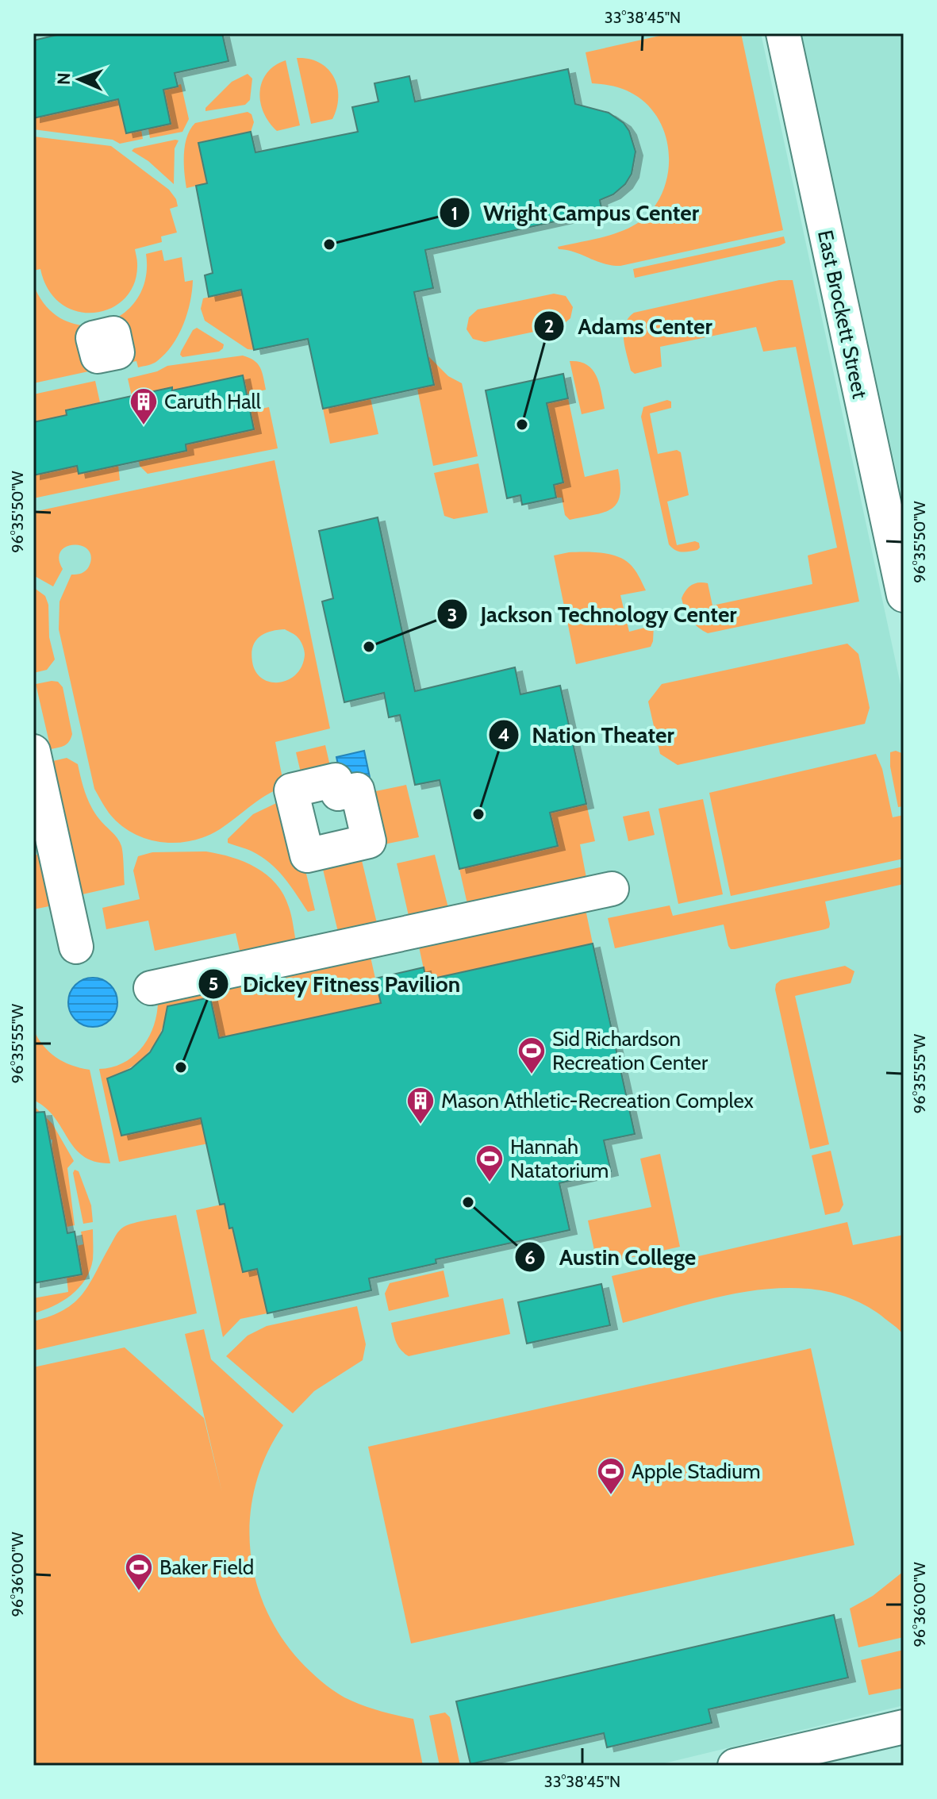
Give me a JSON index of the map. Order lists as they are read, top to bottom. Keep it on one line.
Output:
{"streets":{"street":["East Brockett Street"]},"places":{"other":["Wright Campus Center","Adams Center","Jackson Technology Center","Nation Theater","Dickey Fitness Pavilion","Austin College"],"building":["Caruth Hall","Mason Athletic-Recreation Complex"],"sports":["Sid Richardson Recreation Center","Hannah Natatorium","Apple Stadium","Baker Field"]},"north":"left","coordinates":["33°38'45\"N","96°35'50\"W","96°35'55\"W","96°36'00\"W"]}
